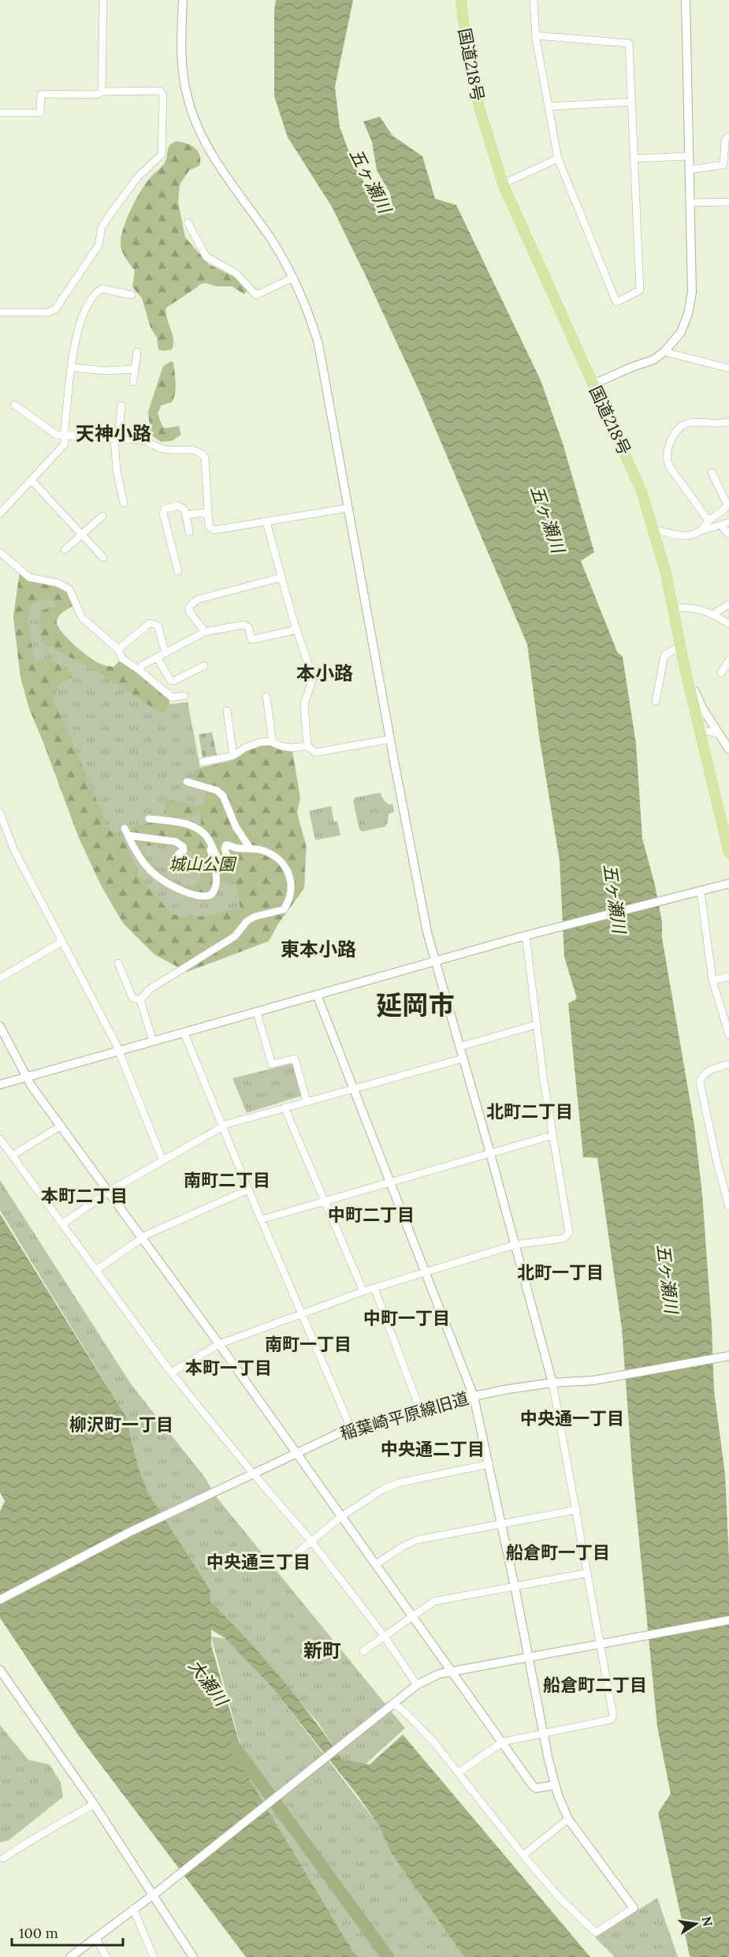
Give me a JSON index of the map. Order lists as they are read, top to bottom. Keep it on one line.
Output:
{"streets":{"highway":["国道218号"],"street":["稲葉崎平原線旧道"]},"districts":["天神小路","本小路","東本小路","延岡市","北町二丁目","南町二丁目","本町二丁目","中町二丁目","北町一丁目","中町一丁目","南町一丁目","本町一丁目","中央通一丁目","柳沢町一丁目","中央通二丁目","船倉町一丁目","中央通三丁目","新町","船倉町二丁目"],"water":["五ヶ瀬川","大瀬川"],"parks":["城山公園"],"scale_bar":"100 m","north":"right"}
